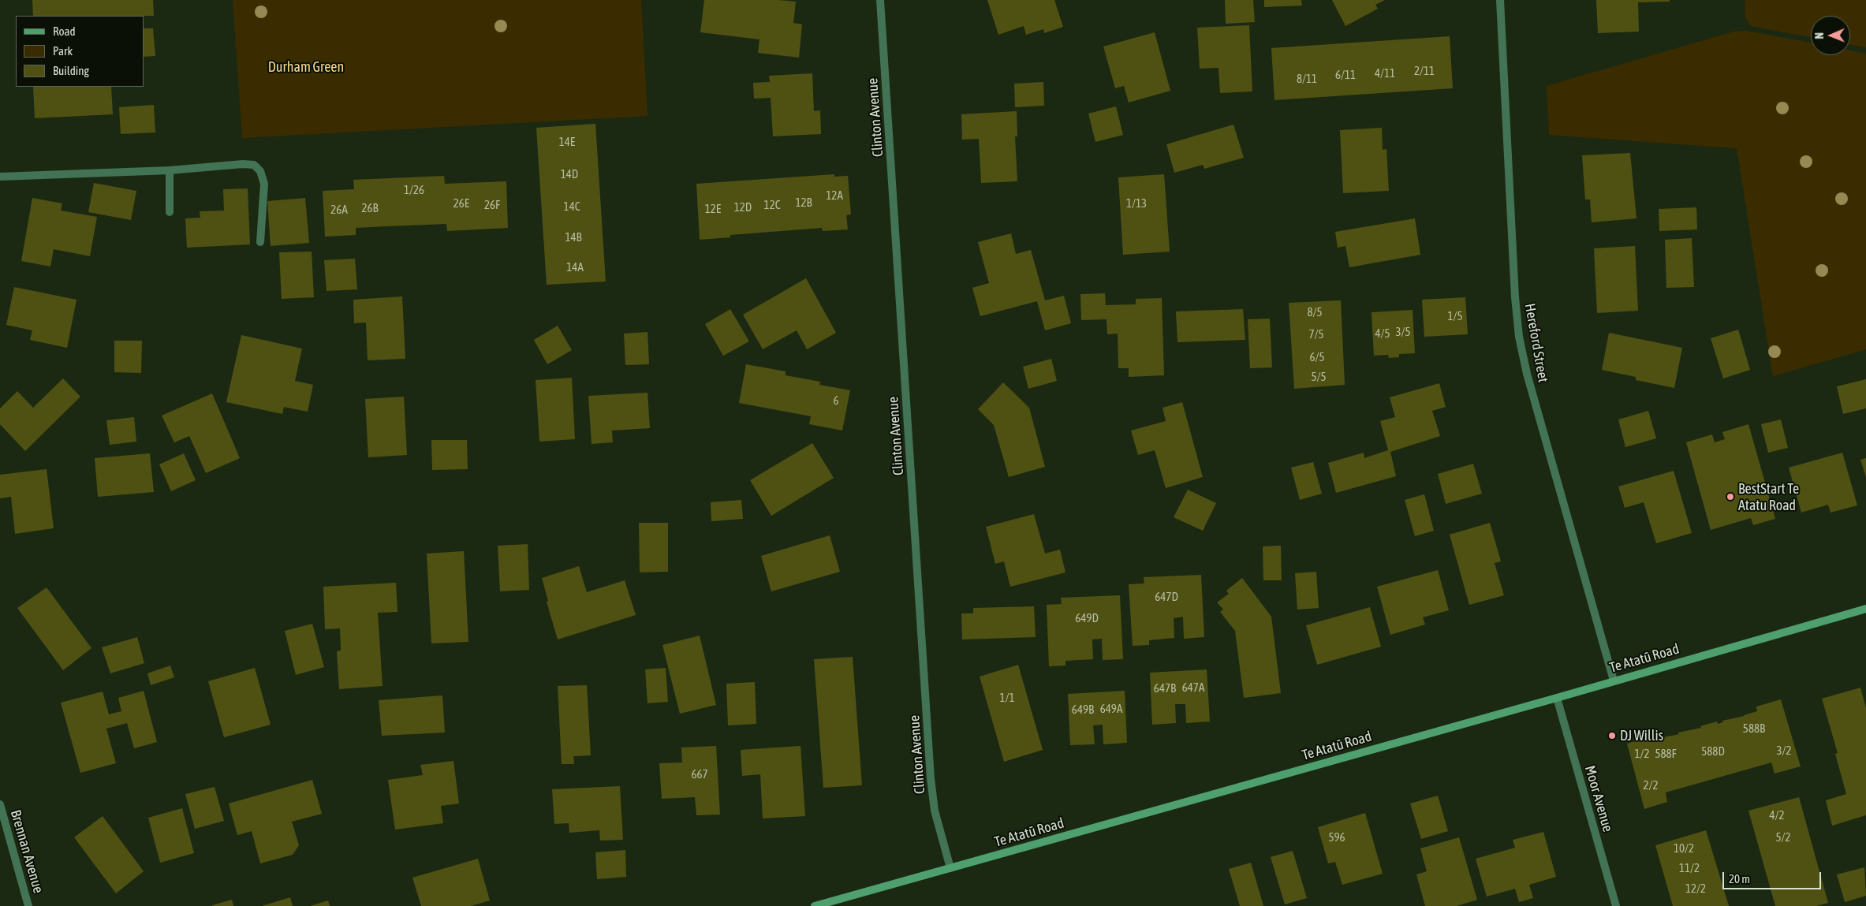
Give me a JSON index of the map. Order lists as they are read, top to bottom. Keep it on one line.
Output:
{"streets":{"main road":["Te Atatū Road"],"street":["Clinton Avenue","Hereford Street","Moor Avenue","Brennan Avenue"]},"crossings":[["Clinton Avenue","Te Atatū Road"],["Hereford Street","Te Atatū Road"],["Te Atatū Road","Moor Avenue"]],"parks":["Durham Green"],"places":["BestStart Te Atatu Road","DJ Willis"],"house_numbers":["2/11","4/11","6/11","8/11","14E","14D","1/26","12A","12B","26E","1/13","26F","12C","14C","12D","26B","12E","26A","14B","14A","8/5","1/5","3/5","4/5","7/5","6/5","5/5","6","647D","649D","647A","647B","1/1","649A","649B","588B","3/2","588D","1/2","588F","667","2/2","4/2","596","5/2","10/2","11/2","12/2"],"legend":["Road","Park","Building"],"scale_bar":"20 m","north":"left"}
